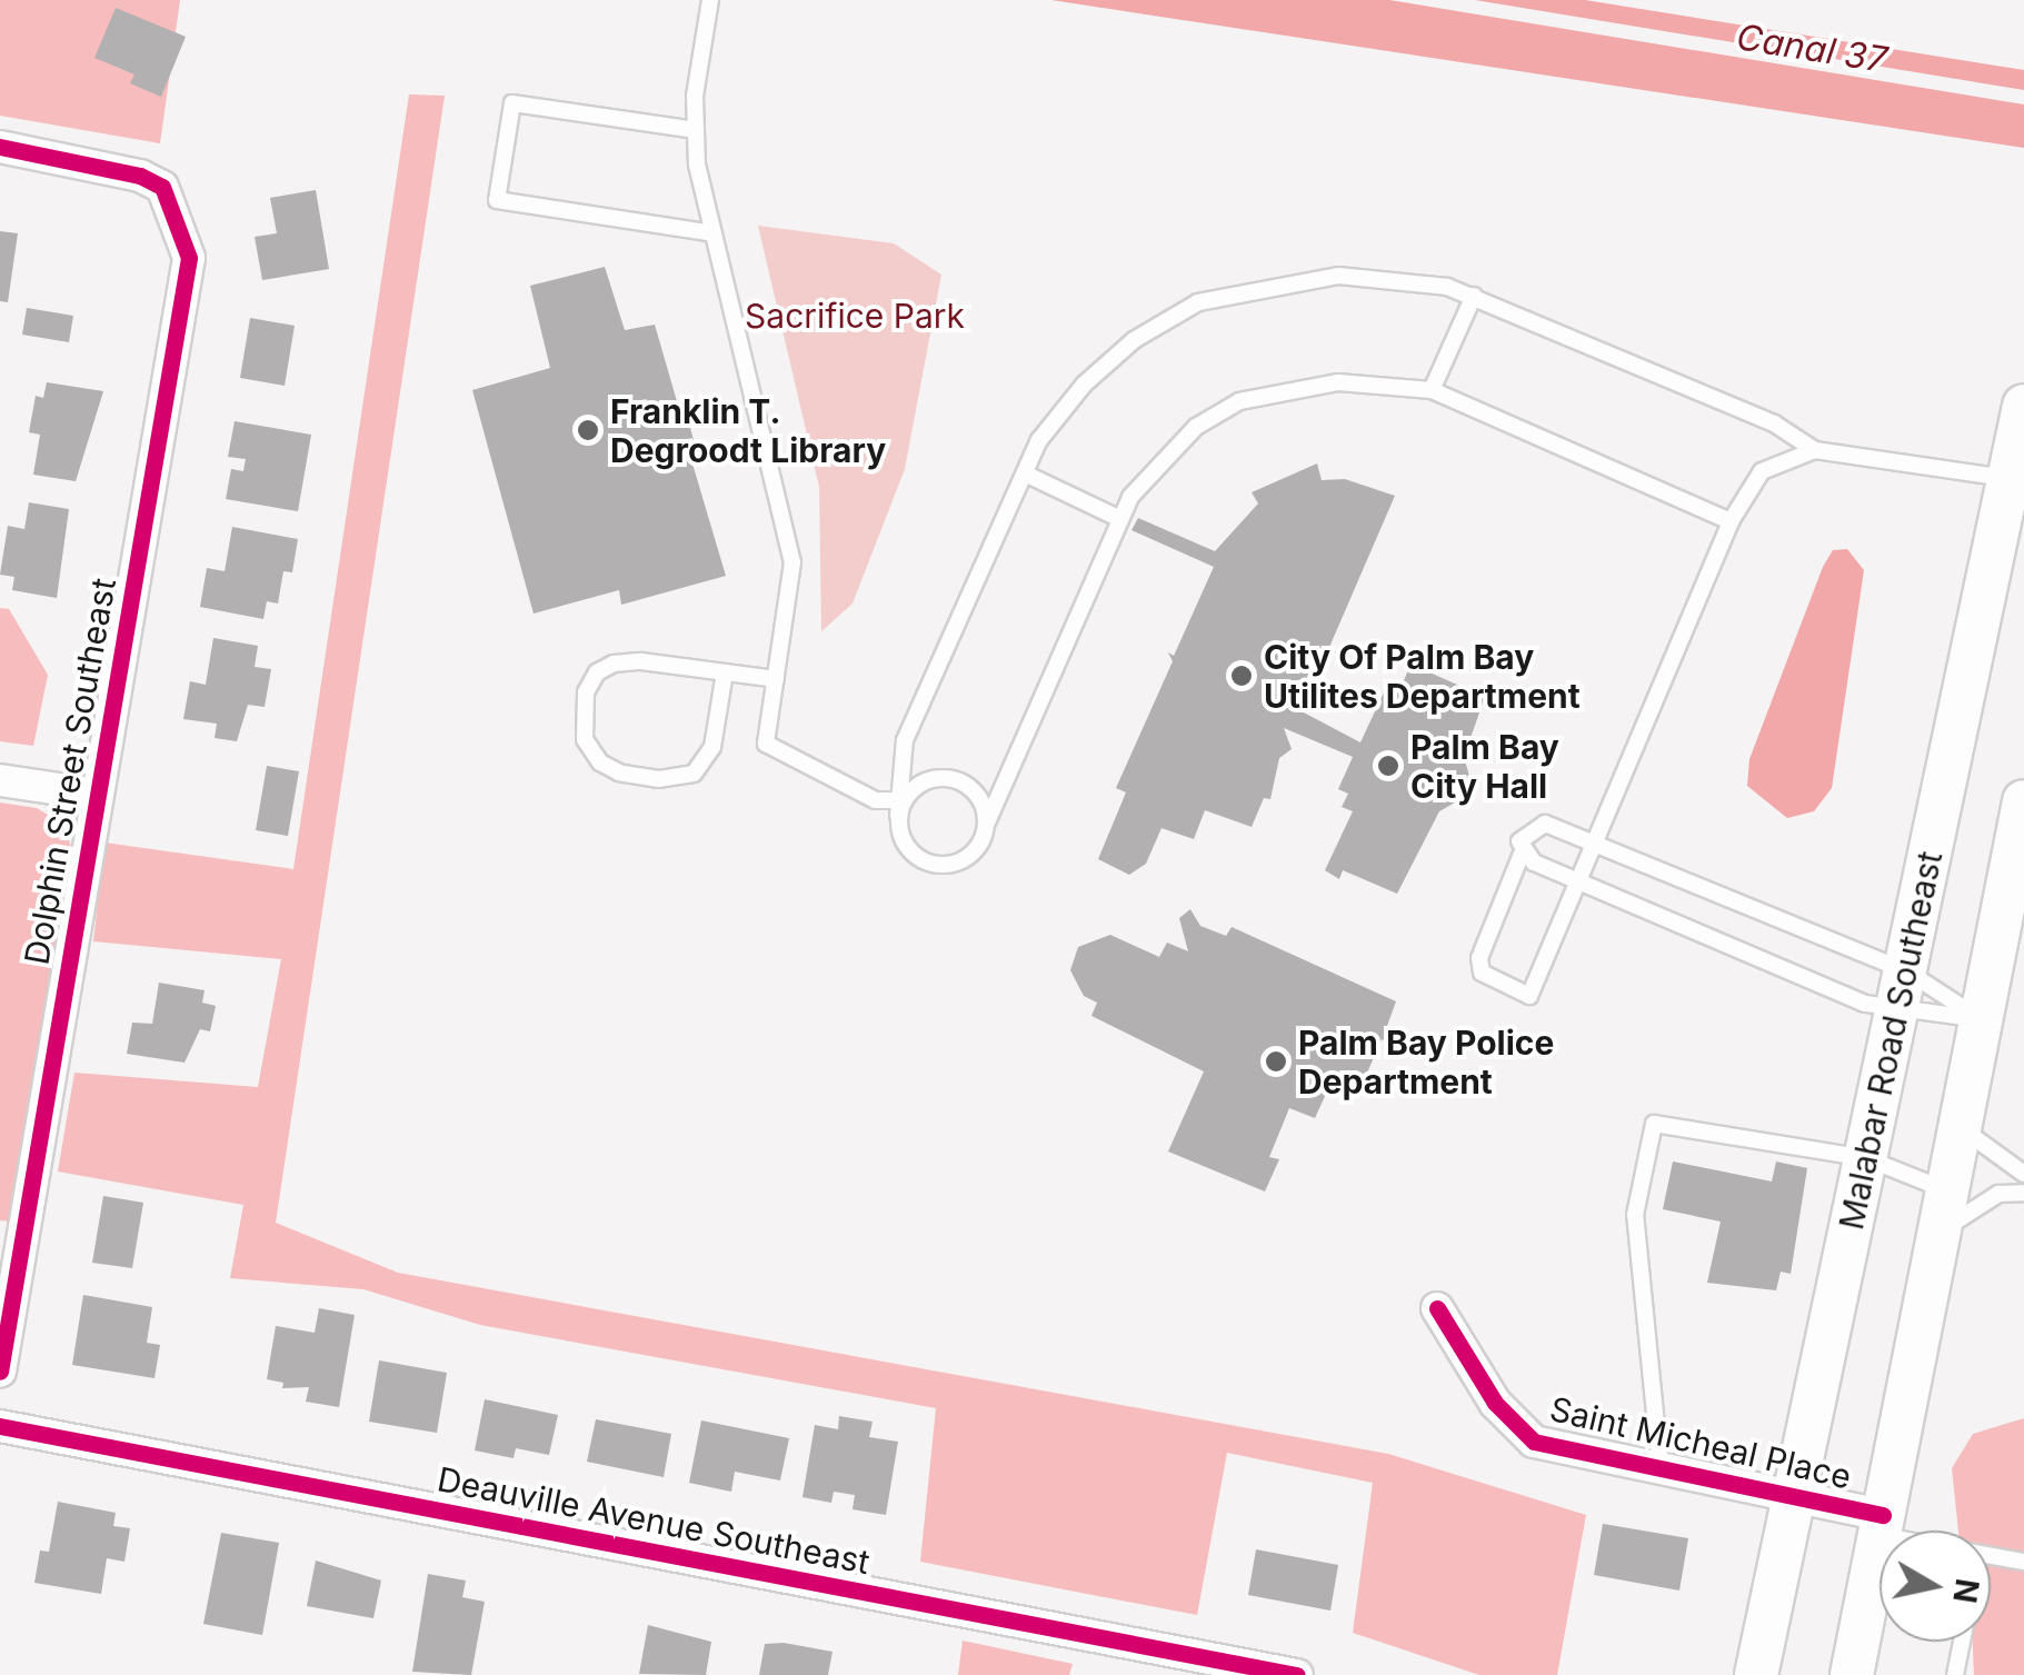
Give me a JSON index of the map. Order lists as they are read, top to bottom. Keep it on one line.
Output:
{"streets":{"main road":["Malabar Road Southeast"],"street":["Dolphin Street Southeast","Saint Micheal Place","Deauville Avenue Southeast"]},"crossings":[["Malabar Road Southeast","Saint Micheal Place"]],"water":["Canal 37"],"parks":["Sacrifice Park"],"places":["Franklin T. Degroodt Library","City Of Palm Bay Utilites Department","Palm Bay City Hall","Palm Bay Police Department"],"north":"right"}
